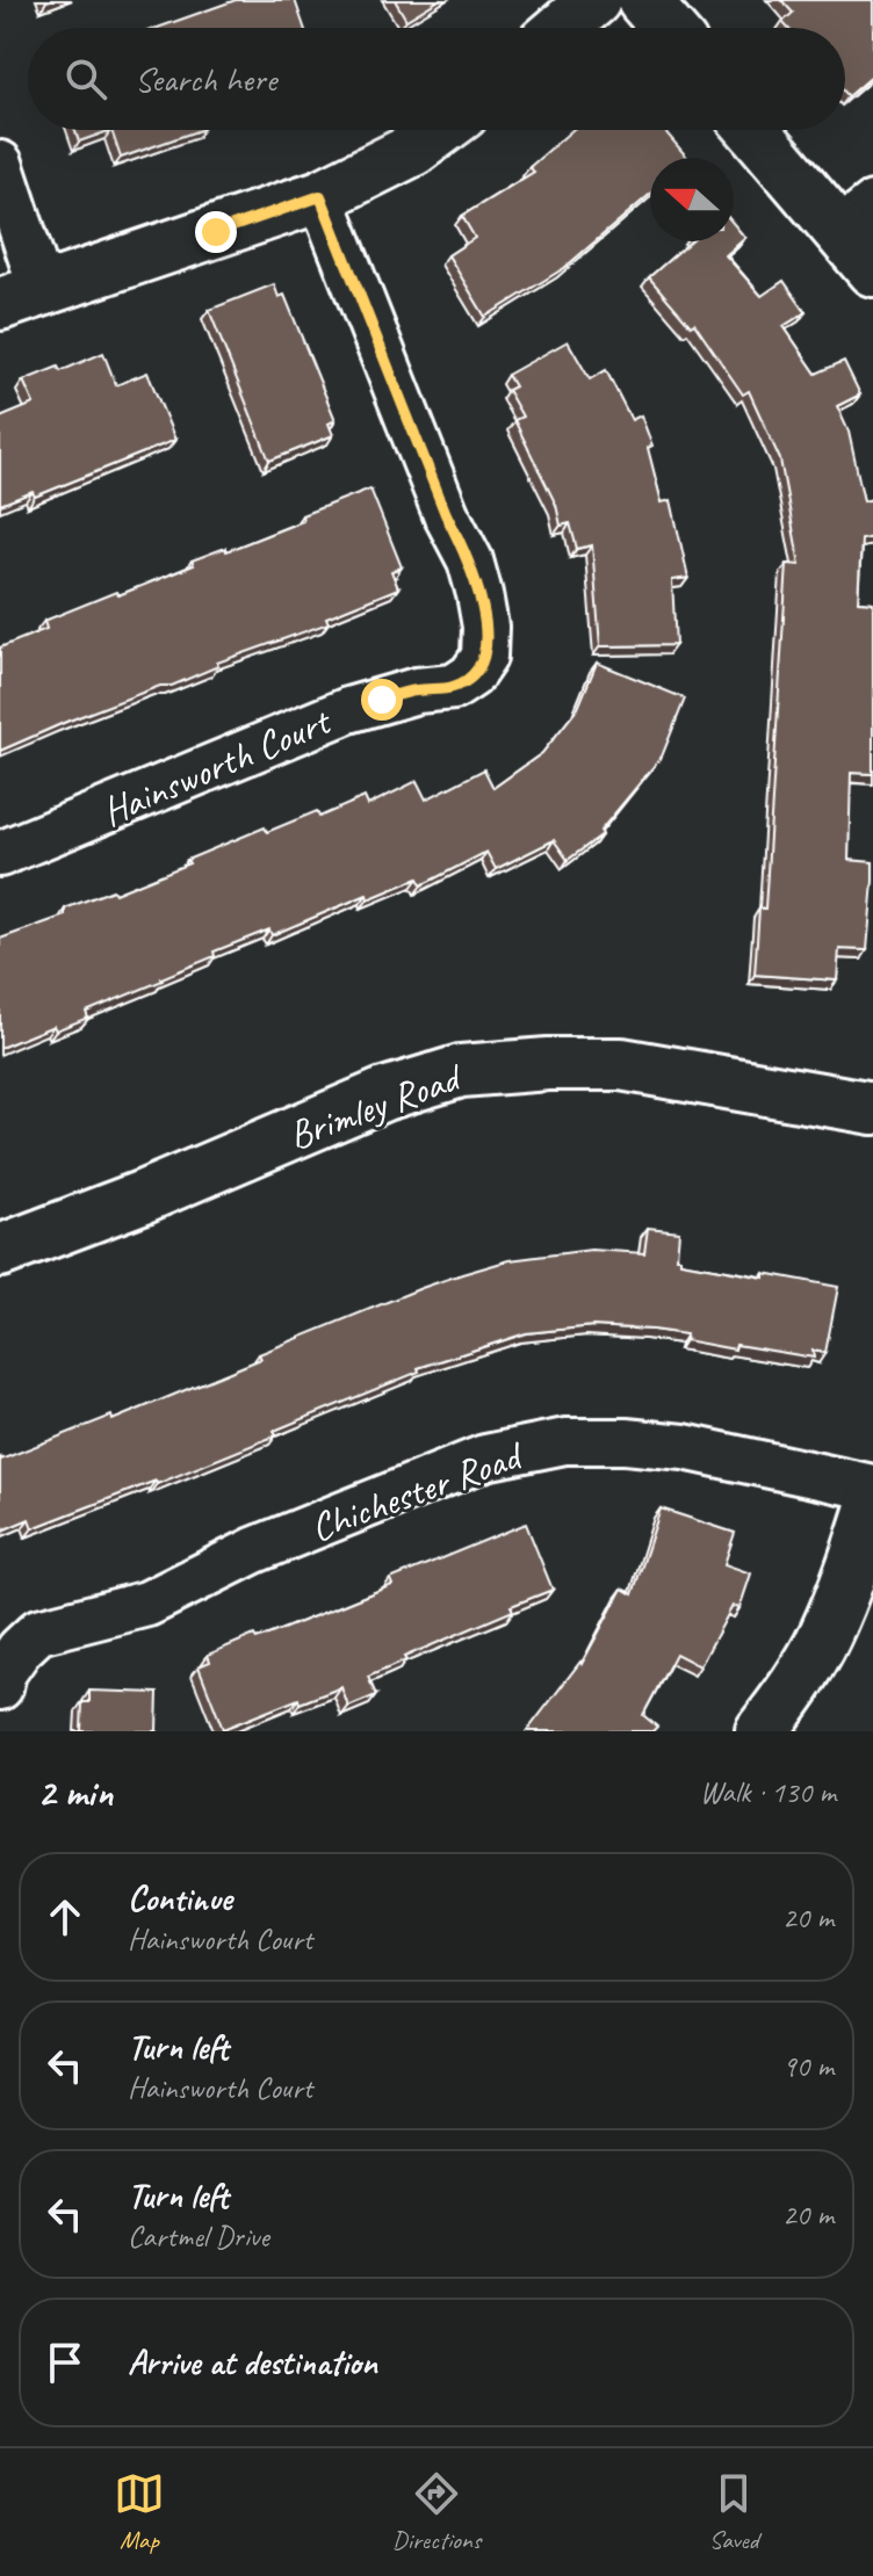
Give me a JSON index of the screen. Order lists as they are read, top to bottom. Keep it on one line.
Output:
{"streets":{"street":["Hainsworth Court","Brimley Road","Chichester Road"]},"north":"left","page":{"search":"Search here","heading":["2 min","Walk · 130 m"],"list":[["Continue","Hainsworth Court","20 m"],["Turn left","Hainsworth Court","90 m"],["Turn left","Cartmel Drive","20 m"],"Arrive at destination"],"nav":["Map","Directions","Saved"]}}
